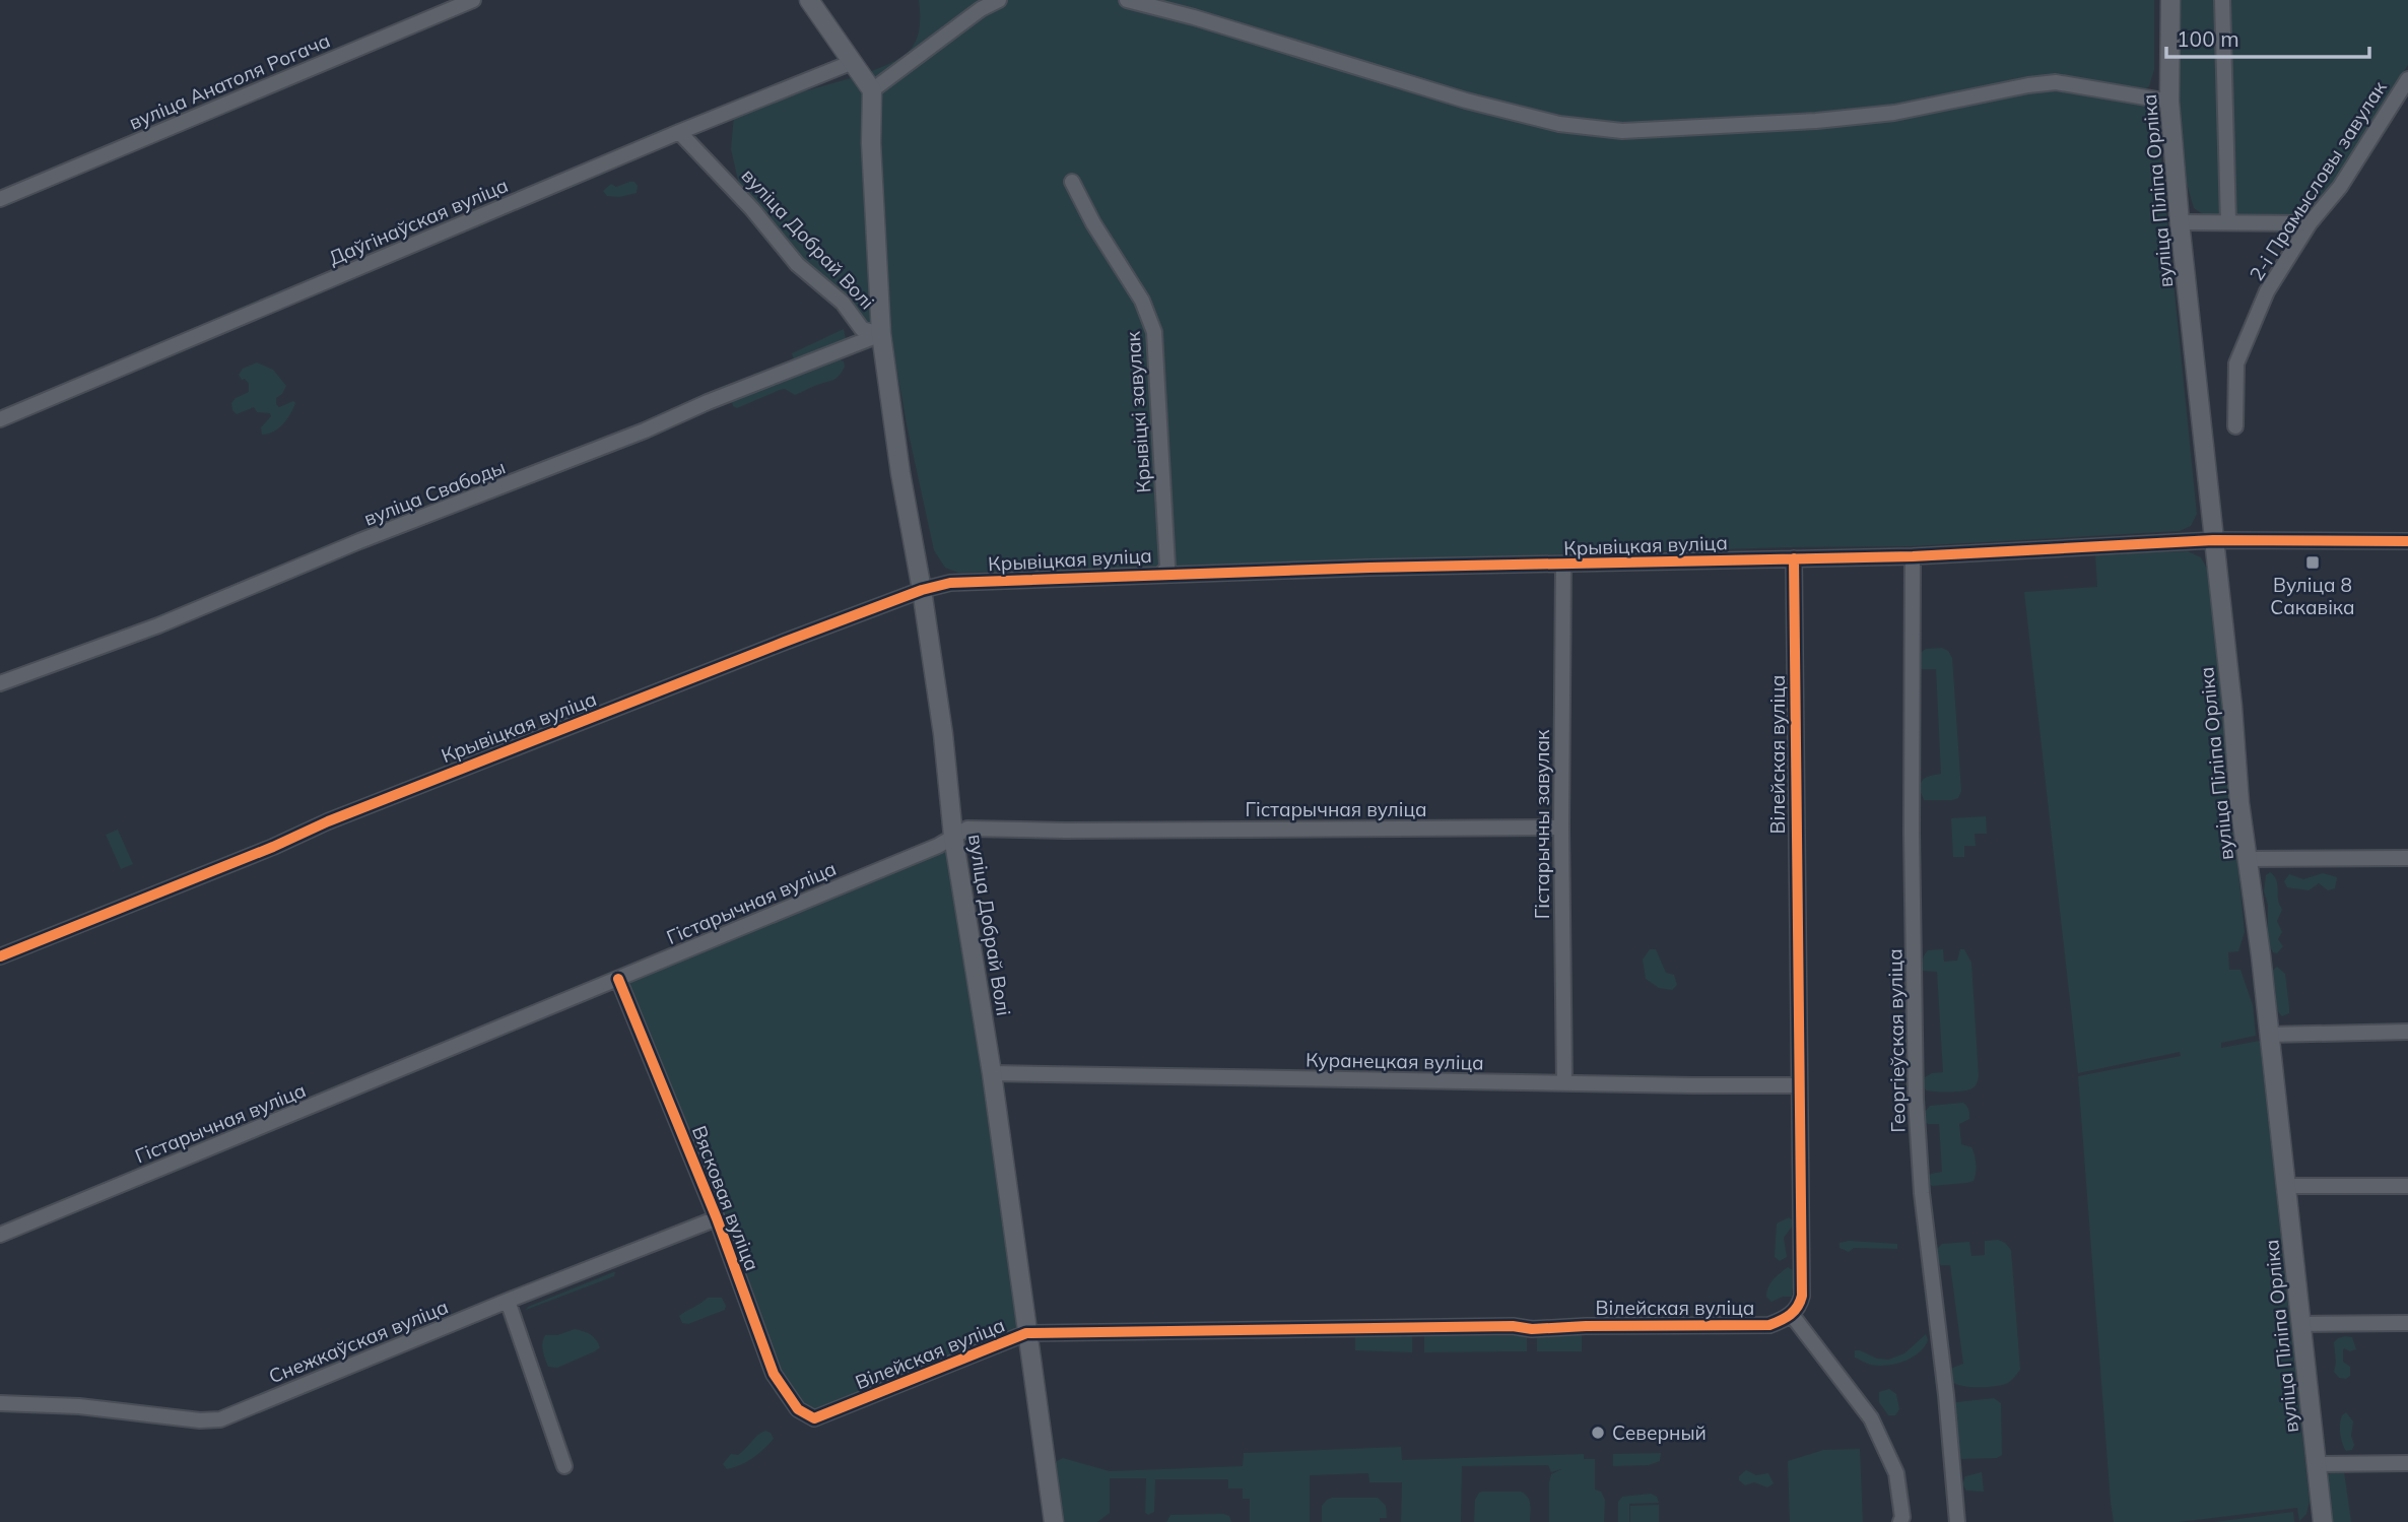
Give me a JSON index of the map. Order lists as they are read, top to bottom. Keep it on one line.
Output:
{"streets":{"street":["вуліца Анатоля Рогача","2-і Прамысловы завулак","вуліца Піліпа Орліка","Даўгінаўская вуліца","вуліца Добрай Волі","Крывіцкі завулак","вуліца Свабоды","Крывіцкая вуліца","Вілейская вуліца","Гістарычная вуліца","Гістарычны завулак","Георгіеўская вуліца","Куранецкая вуліца","Вясковая вуліца","Снежкаўская вуліца"]},"crossings":[["вуліца Піліпа Орліка","Крывіцкая вуліца"],["Даўгінаўская вуліца","вуліца Добрай Волі"],["вуліца Добрай Волі","вуліца Свабоды"],["вуліца Добрай Волі","Крывіцкая вуліца"],["вуліца Добрай Волі","Вілейская вуліца"],["вуліца Добрай Волі","Гістарычная вуліца"],["вуліца Добрай Волі","Куранецкая вуліца"],["Крывіцкі завулак","Крывіцкая вуліца"],["Крывіцкая вуліца","Вілейская вуліца"],["Крывіцкая вуліца","Гістарычны завулак"],["Крывіцкая вуліца","Георгіеўская вуліца"],["Вілейская вуліца","Куранецкая вуліца"],["Вілейская вуліца","Вясковая вуліца"],["Гістарычная вуліца","Гістарычны завулак"],["Гістарычная вуліца","Вясковая вуліца"],["Гістарычны завулак","Куранецкая вуліца"],["Вясковая вуліца","Снежкаўская вуліца"]],"places":{"transit":["Вуліца 8 Сакавіка"],"other":["Северный"]},"scale_bar":"100 m"}
